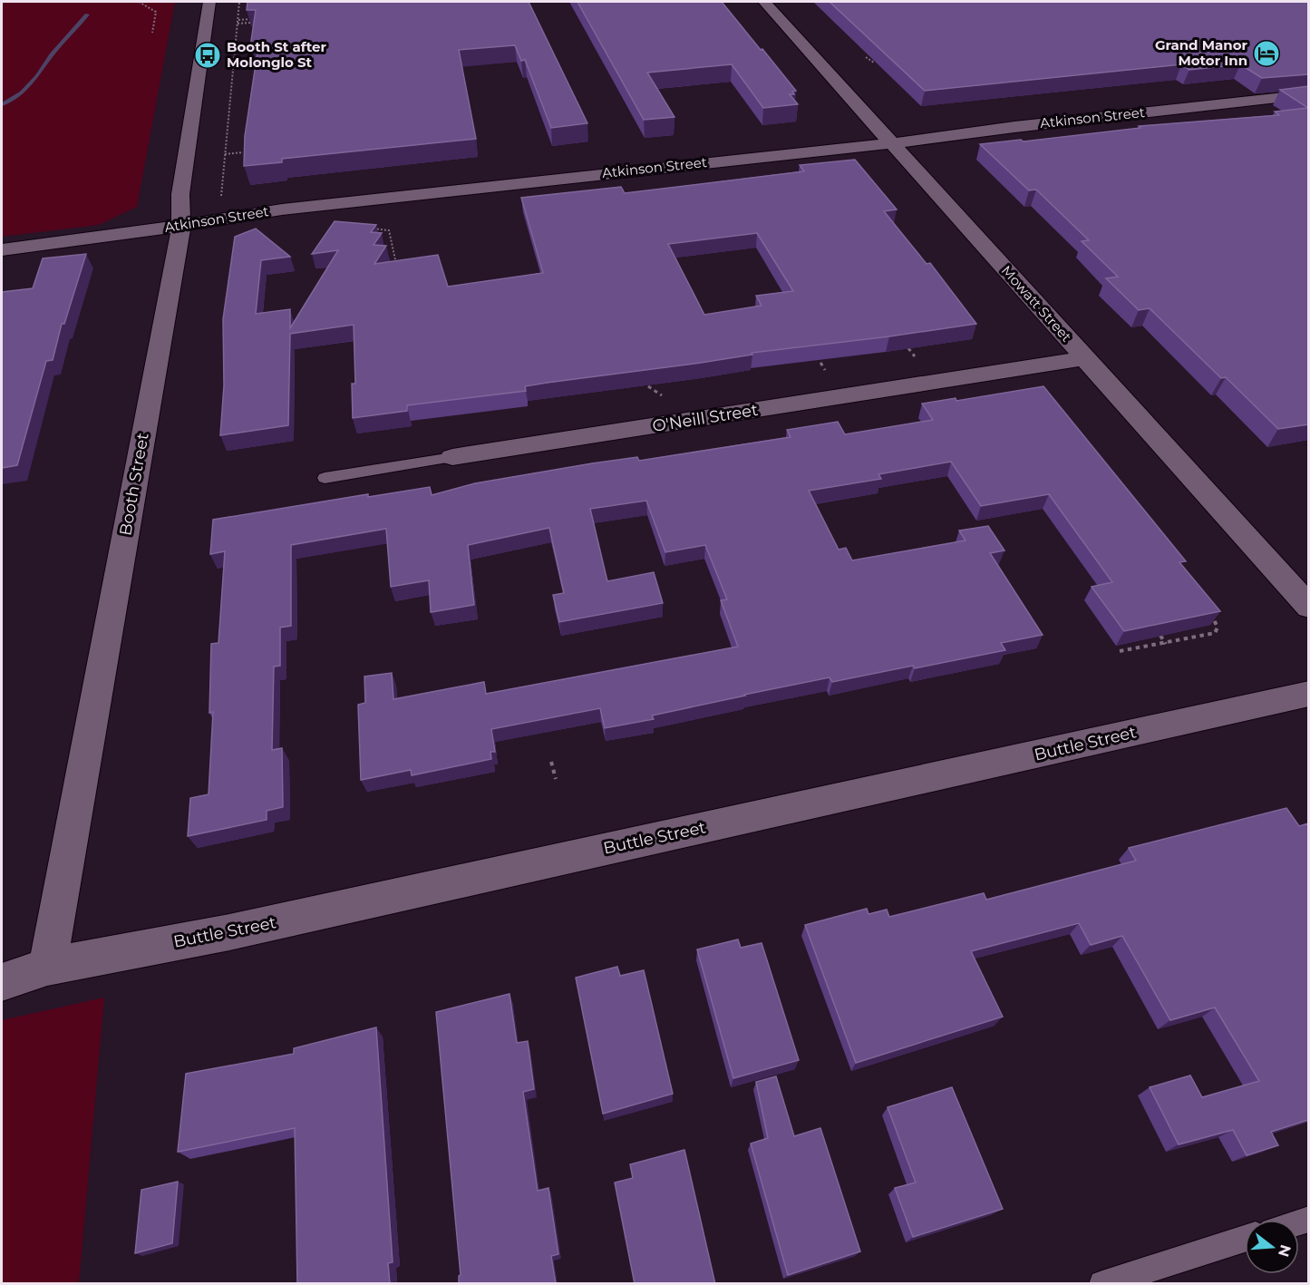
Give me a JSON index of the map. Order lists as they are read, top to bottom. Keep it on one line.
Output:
{"streets":{"street":["Atkinson Street","Mowatt Street","O'Neill Street","Booth Street","Buttle Street"]},"crossings":[["Atkinson Street","Mowatt Street"],["Atkinson Street","Booth Street"],["Mowatt Street","O'Neill Street"],["Booth Street","Buttle Street"]],"places":{"hotel":["Grand Manor Motor Inn"],"bus stop":["Booth St after Molonglo St"]},"north":"right"}
